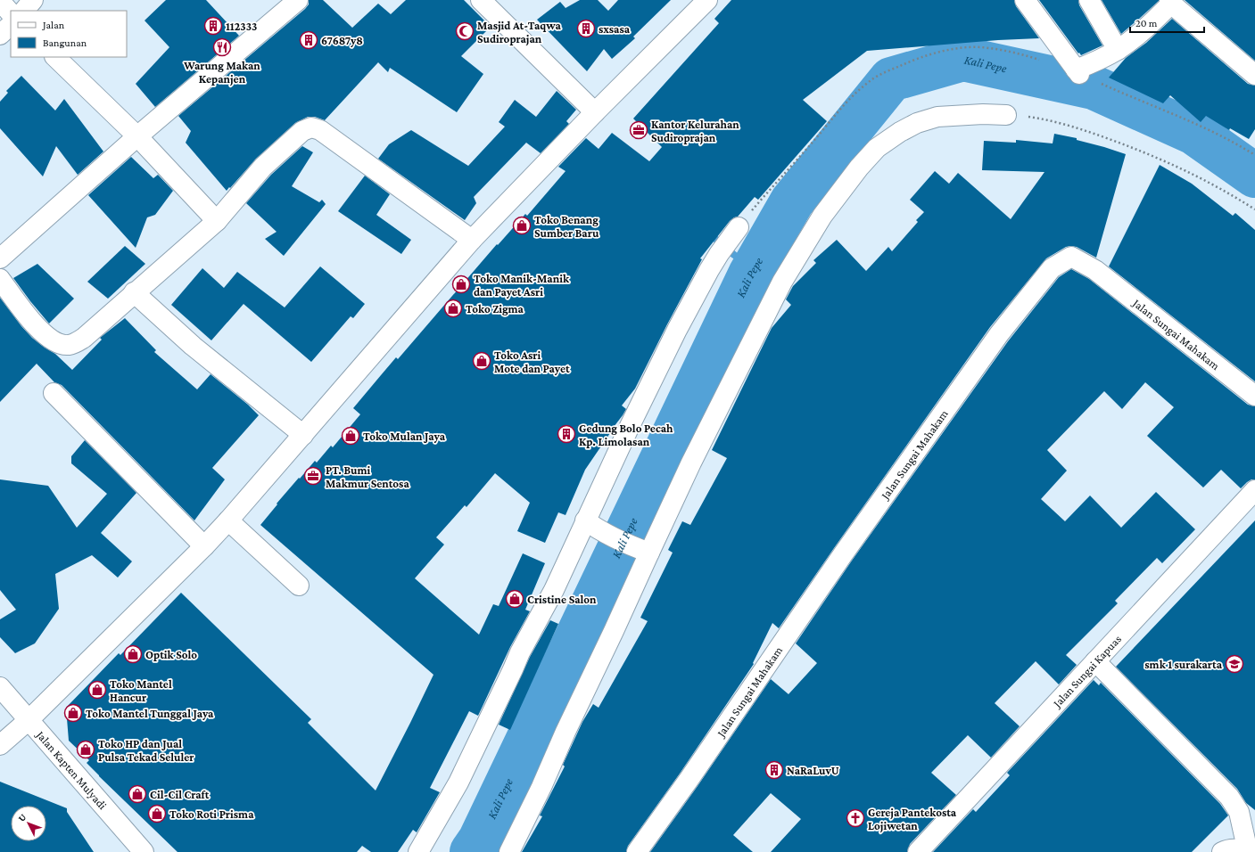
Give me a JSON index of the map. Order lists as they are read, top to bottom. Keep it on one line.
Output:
{"streets":{"street":["Jalan Sungai Mahakam","Jalan Sungai Kapuas","Jalan Kapten Mulyadi"]},"water":["Kali Pepe"],"places":{"building":["112333","sxsasa","67687y8","Gedung Bolo Pecah Kp. Limolasan","NaRaLuvU"],"mosque":["Masjid At-Taqwa Sudiroprajan"],"restaurant":["Warung Makan Kepanjen"],"office":["Kantor Kelurahan Sudiroprajan","PT. Bumi Makmur Sentosa"],"shop":["Toko Benang Sumber Baru","Toko Manik-Manik dan Payet Asri","Toko Zigma","Toko Asri Mote dan Payet","Toko Mulan Jaya","Cristine Salon","Optik Solo","Toko Mantel Hancur","Toko Mantel Tunggal Jaya","Toko HP dan Jual Pulsa Tekad Seluler","Cil-Cil Craft","Toko Roti Prisma"],"school or university":["smk 1 surakarta"],"church":["Gereja Pantekosta Lojiwetan"]},"legend":["Jalan","Bangunan"],"scale_bar":"20 m","north":"top left"}
